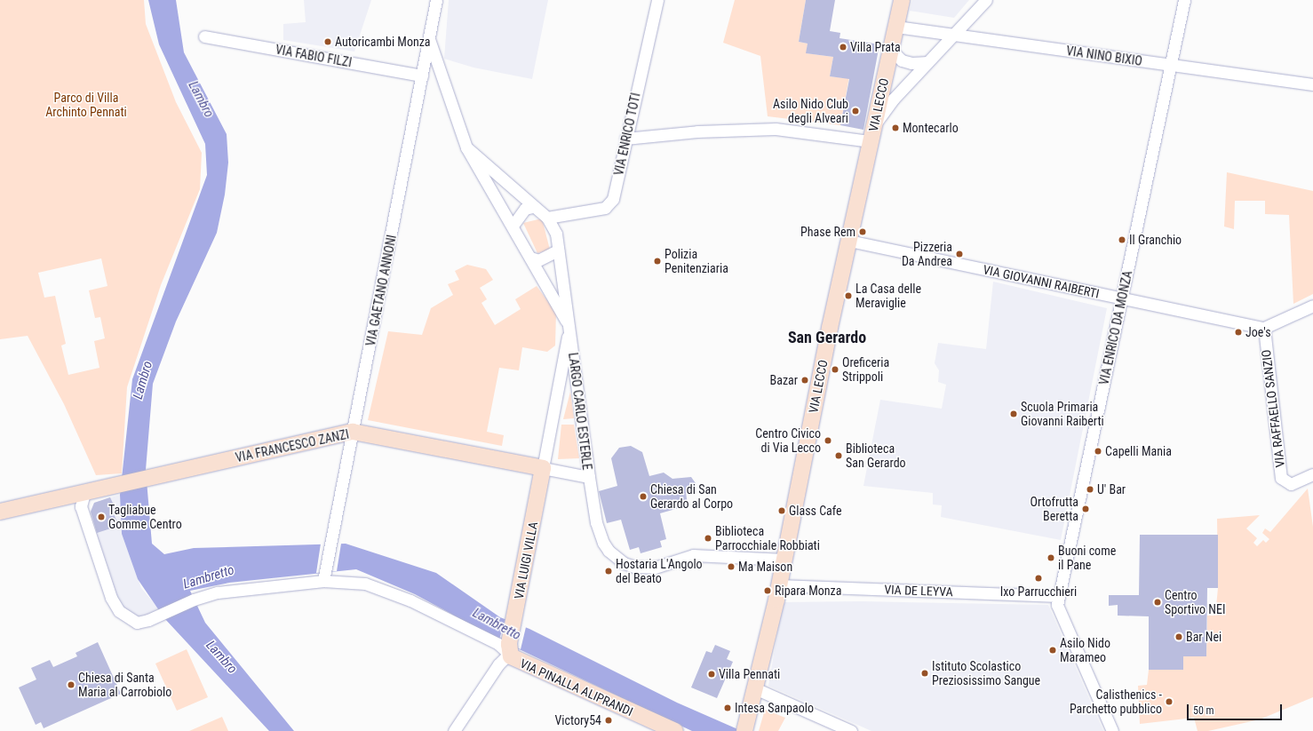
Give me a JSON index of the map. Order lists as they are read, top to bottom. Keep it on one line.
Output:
{"streets":{"street":["VIA FABIO FILZI","VIA NINO BIXIO","VIA LECCO","VIA ENRICO TOTI","VIA GIOVANNI RAIBERTI","VIA GAETANO ANNONI","VIA ENRICO DA MONZA","VIA RAFFAELLO SANZIO","LARGO CARLO ESTERLE","VIA FRANCESCO ZANZI","VIA LUIGI VILLA","VIA DE LEYVA","VIA PINALLA ALIPRANDI"]},"crossings":[["VIA FABIO FILZI","VIA GAETANO ANNONI"],["VIA NINO BIXIO","VIA LECCO"],["VIA NINO BIXIO","VIA ENRICO DA MONZA"],["VIA LECCO","VIA GIOVANNI RAIBERTI"],["VIA LECCO","VIA DE LEYVA"],["VIA ENRICO TOTI","LARGO CARLO ESTERLE"],["VIA GIOVANNI RAIBERTI","VIA ENRICO DA MONZA"],["VIA GIOVANNI RAIBERTI","VIA RAFFAELLO SANZIO"],["VIA GAETANO ANNONI","LARGO CARLO ESTERLE"],["VIA GAETANO ANNONI","VIA FRANCESCO ZANZI"],["VIA GAETANO ANNONI","VIA PINALLA ALIPRANDI"],["VIA ENRICO DA MONZA","VIA DE LEYVA"],["LARGO CARLO ESTERLE","VIA FRANCESCO ZANZI"],["LARGO CARLO ESTERLE","VIA LUIGI VILLA"],["VIA FRANCESCO ZANZI","VIA LUIGI VILLA"],["VIA FRANCESCO ZANZI","VIA PINALLA ALIPRANDI"],["VIA LUIGI VILLA","VIA PINALLA ALIPRANDI"]],"districts":["San Gerardo"],"water":["Lambro","Lambretto"],"parks":["Parco di Villa Archinto Pennati"],"places":["Autoricambi Monza","Villa Prata","Asilo Nido Club degli Alveari","Montecarlo","Phase Rem","Il Granchio","Pizzeria Da Andrea","Polizia Penitenziaria","La Casa delle Meraviglie","Joe's","Oreficeria Strippoli","Bazar","Scuola Primaria Giovanni Raiberti","Centro Civico di Via Lecco","Capelli Mania","Biblioteca San Gerardo","U' Bar","Chiesa di San Gerardo al Corpo","Ortofrutta Beretta","Glass Cafe","Tagliabue Gomme Centro","Biblioteca Parrocchiale Robbiati","Buoni come il Pane","Ma Maison","Hostaria L'Angolo del Beato","Ixo Parrucchieri","Ripara Monza","Centro Sportivo NEI","Bar Nei","Asilo Nido Marameo","Istituto Scolastico Preziosissimo Sangue","Villa Pennati","Chiesa di Santa Maria al Carrobiolo","Calisthenics - Parchetto pubblico","Intesa Sanpaolo","Victory54"],"scale_bar":"50 m"}
